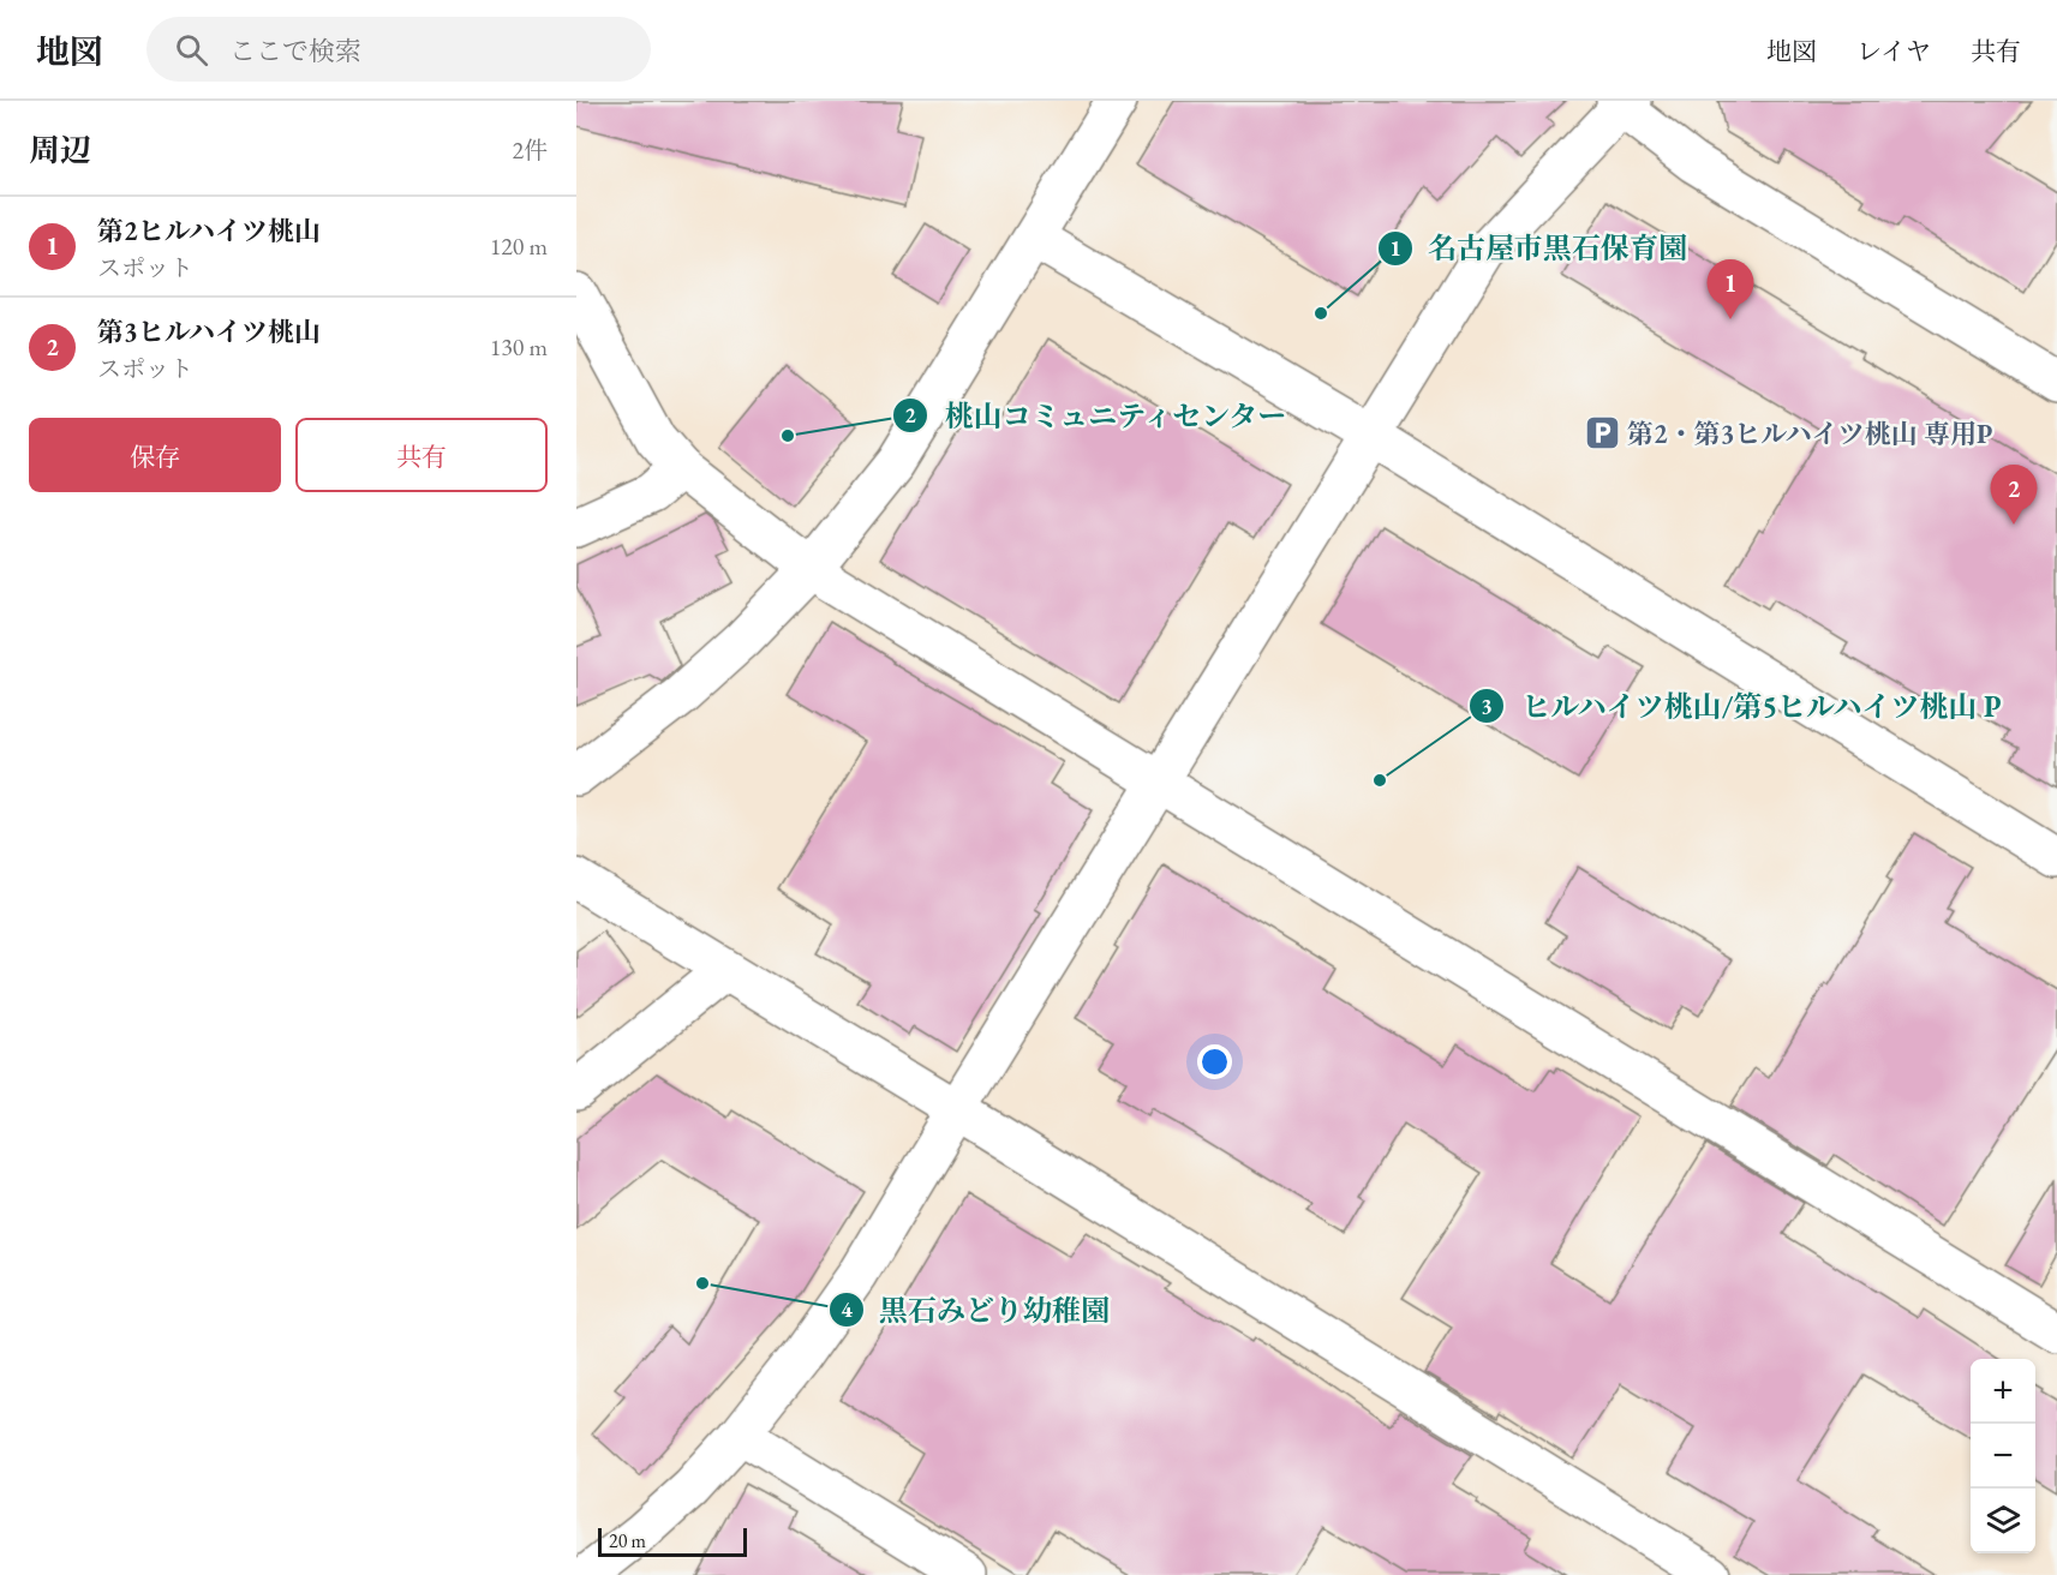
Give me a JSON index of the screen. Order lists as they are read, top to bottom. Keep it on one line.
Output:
{"places":{"other":["名古屋市黒石保育園","桃山コミュニティセンター","ヒルハイツ桃山/第5ヒルハイツ桃山 P","黒石みどり幼稚園"],"parking":["第2・第3ヒルハイツ桃山 専用P"]},"scale_bar":"20 m","page":{"header":"地図","search":"ここで検索","nav":["地図","レイヤ","共有"],"heading":["周辺","2件"],"list":[{"mark":"1","name":"第2ヒルハイツ桃山","note":"スポット","value":"120 m"},{"mark":"2","name":"第3ヒルハイツ桃山","note":"スポット","value":"130 m"}],"pins":["1","2"],"buttons":["保存","共有"],"map_buttons":["+","−"],"scale":"20 m"}}
